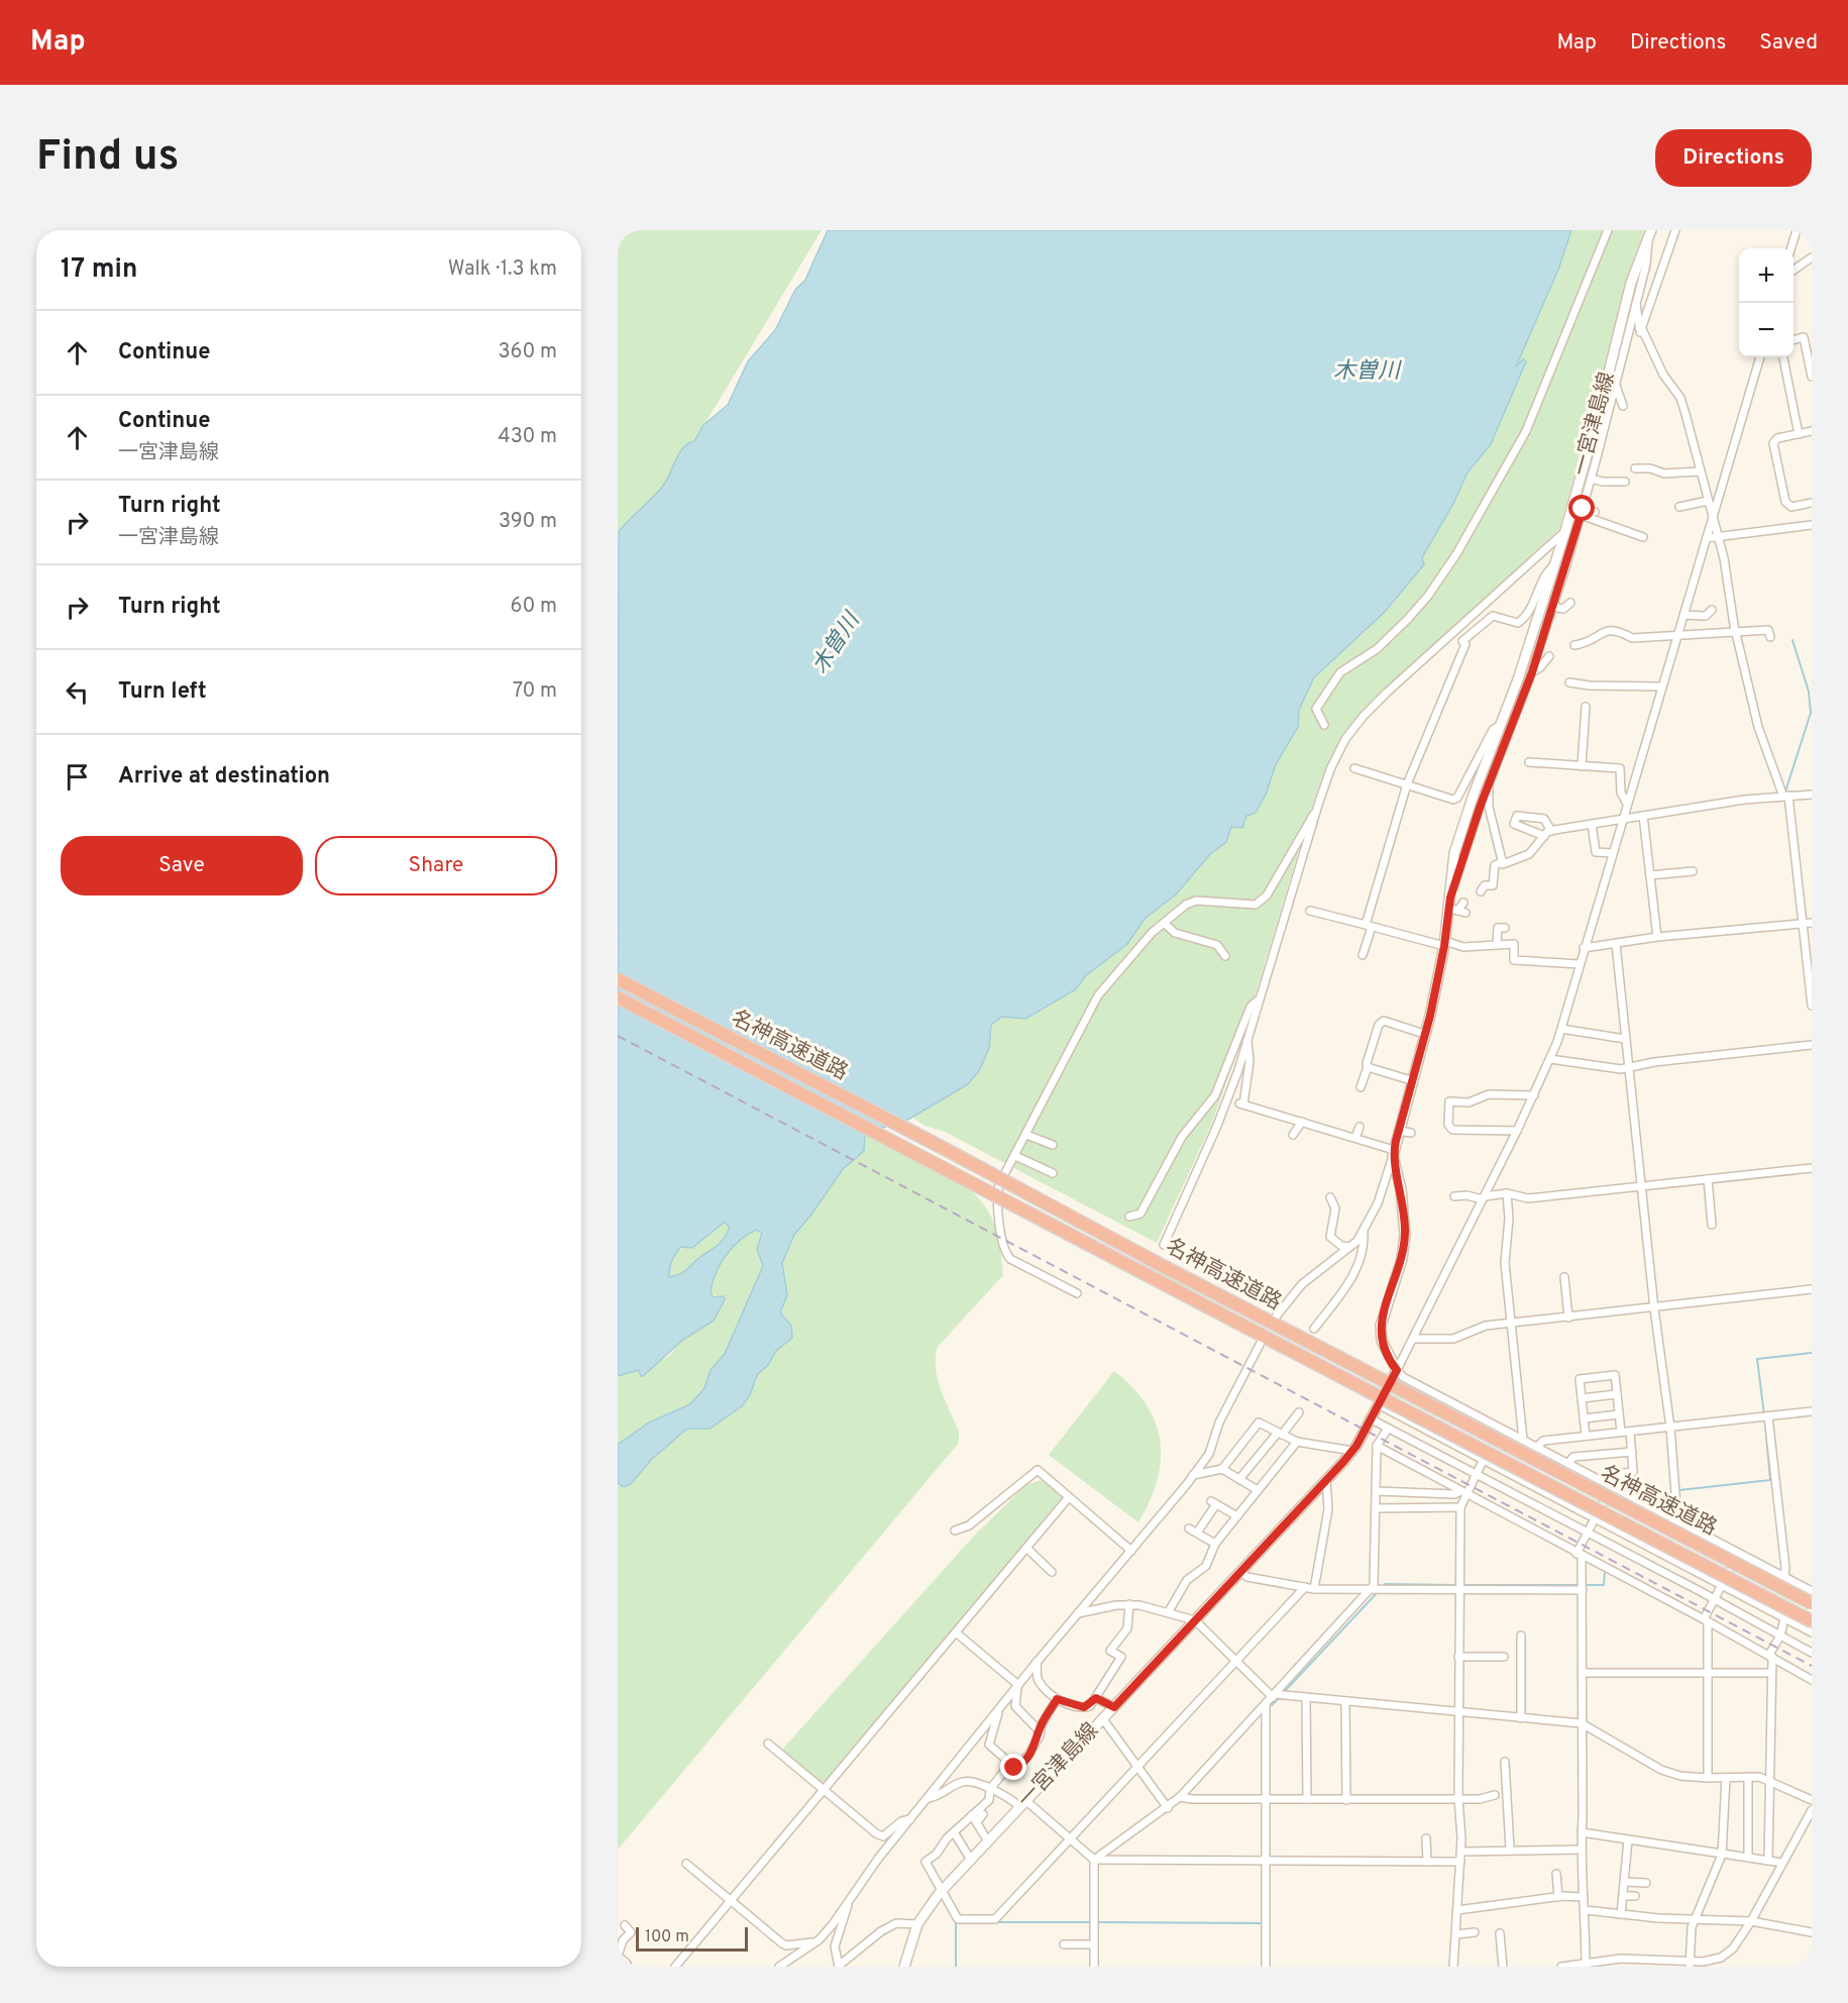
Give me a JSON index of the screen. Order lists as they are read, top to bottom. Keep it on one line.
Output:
{"streets":{"highway":["名神高速道路"],"main road":["一宮津島線"]},"water":["木曽川"],"scale_bar":"100 m","page":{"header":"Map","nav":["Map","Directions","Saved"],"buttons":["Directions",["Save","Share"]],"title":"Find us","heading":["17 min","Walk · 1.3 km"],"map_buttons":["+","−"],"list":[["Continue","360 m"],["Continue","一宮津島線","430 m"],["Turn right","一宮津島線","390 m"],["Turn right","60 m"],["Turn left","70 m"],"Arrive at destination"],"scale":"100 m"}}
